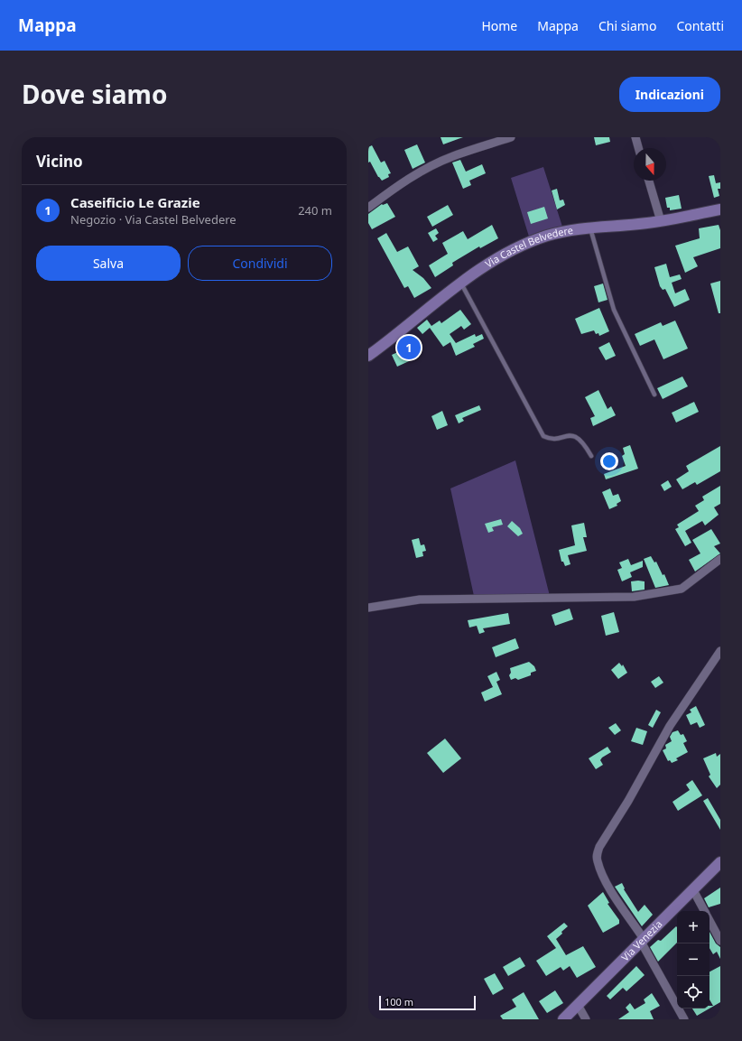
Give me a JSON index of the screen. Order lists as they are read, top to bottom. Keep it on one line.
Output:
{"streets":{"street":["Via Castel Belvedere","Via Venezia"]},"scale_bar":"100 m","north":"bottom","page":{"header":"Mappa","nav":["Home","Mappa","Chi siamo","Contatti"],"title":"Dove siamo","buttons":["Indicazioni",["Salva","Condividi"]],"heading":"Vicino","list":[{"mark":"1","name":"Caseificio Le Grazie","note":"Negozio · Via Castel Belvedere","value":"240 m"}],"pins":"1","map_buttons":["+","−"],"scale":"100 m"}}
